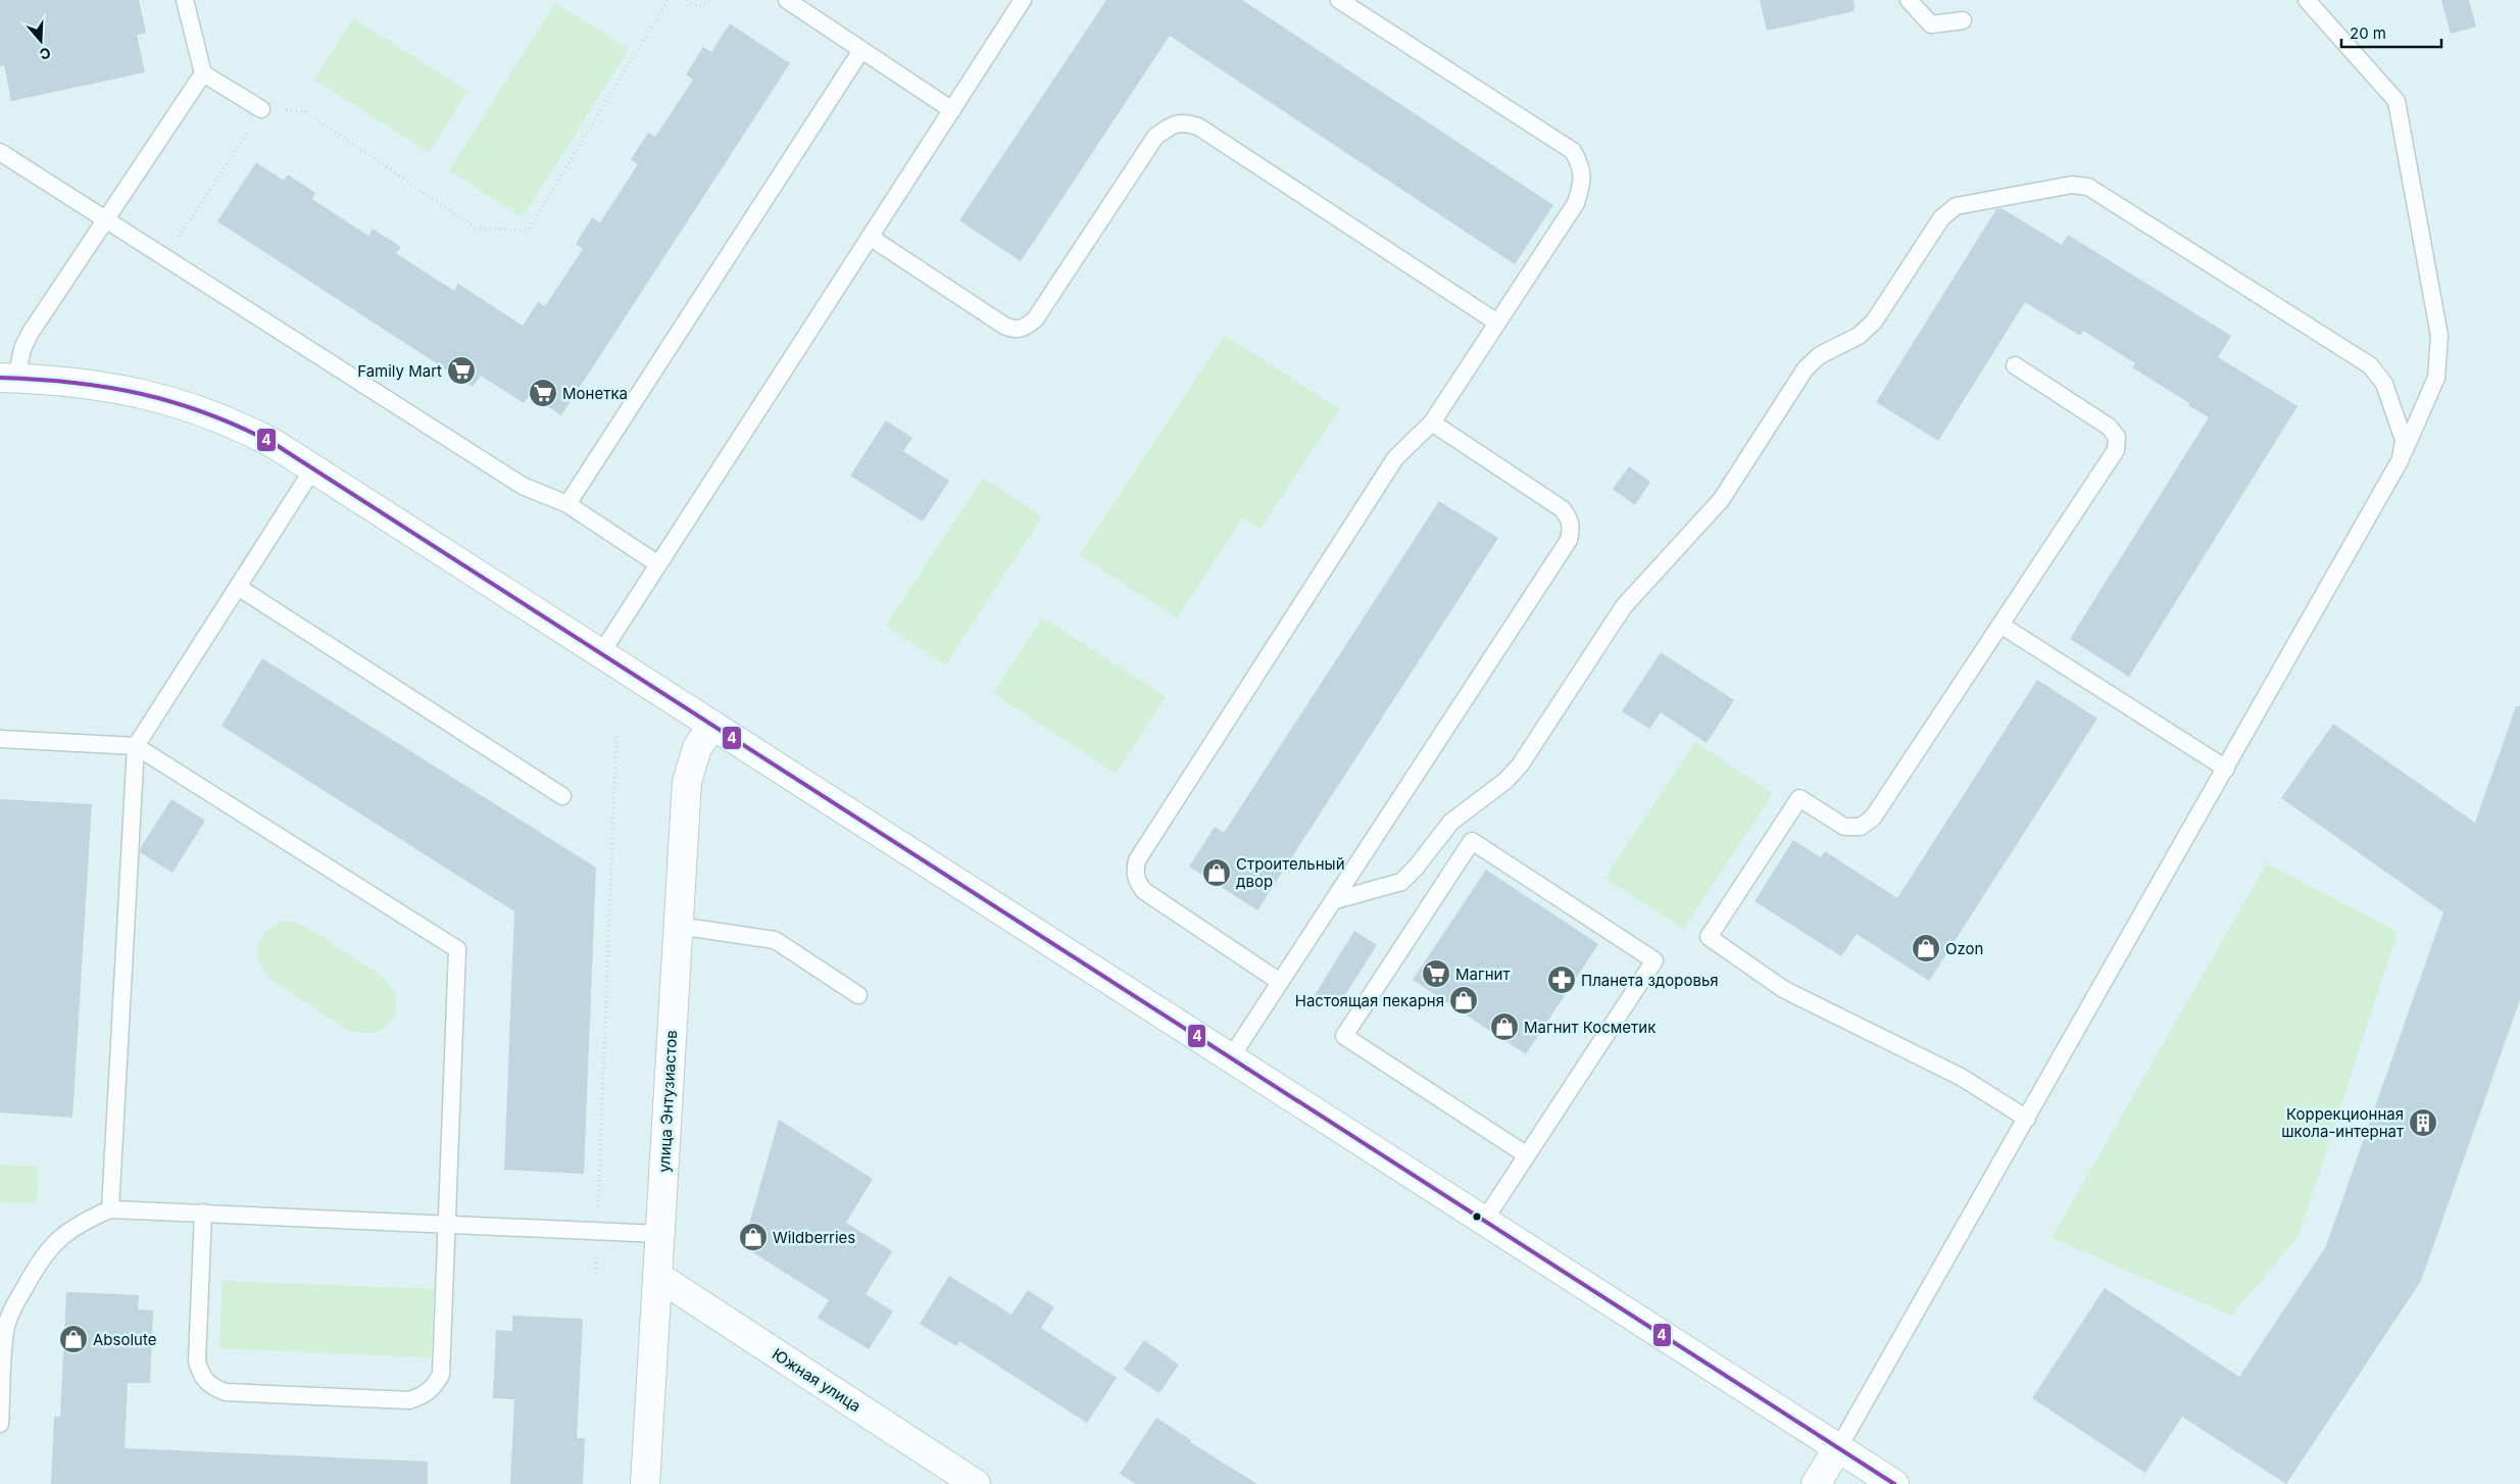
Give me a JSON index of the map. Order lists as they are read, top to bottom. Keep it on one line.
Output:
{"streets":{"street":["улица Энтузиастов","Южная улица"]},"crossings":[["улица Энтузиастов","Южная улица"]],"places":{"supermarket":["Family Mart","Монетка","Магнит"],"shop":["Строительный двор","Ozon","Настоящая пекарня","Магнит Косметик","Wildberries","Absolute"],"pharmacy":["Планета здоровья"],"building":["Коррекционная школа-интернат"]},"lines":["transit line 4"],"scale_bar":"20 m","north":"bottom"}
